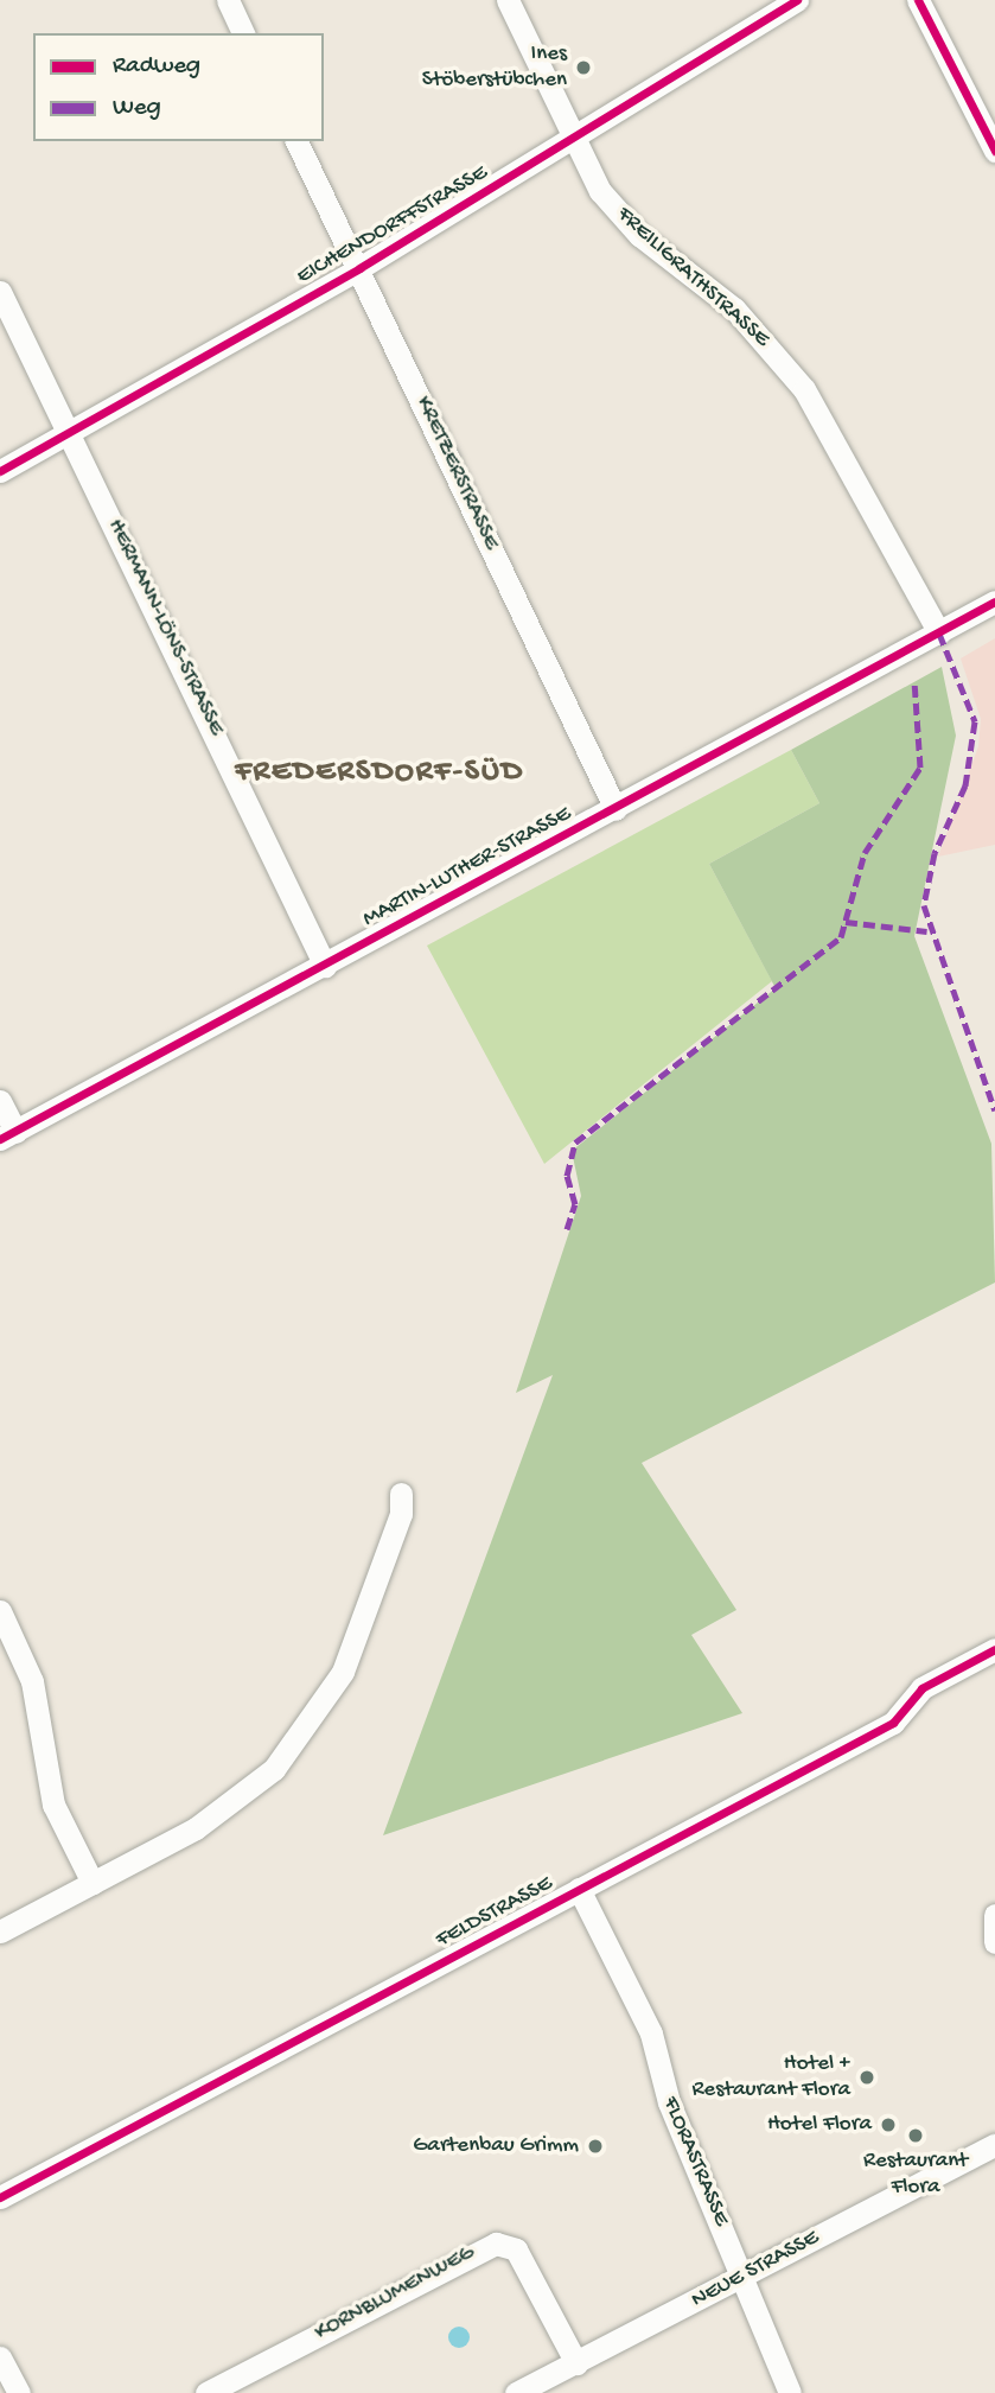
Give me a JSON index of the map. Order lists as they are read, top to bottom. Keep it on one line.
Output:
{"streets":{"street":["EICHENDORFFSTRASSE","FREILIGRATHSTRASSE","KRETZERSTRASSE","HERMANN-LÖNS-STRASSE","MARTIN-LUTHER-STRASSE","FELDSTRASSE","FLORASTRASSE","NEUE STRASSE","KORNBLUMENWEG"]},"crossings":[["EICHENDORFFSTRASSE","FREILIGRATHSTRASSE"],["EICHENDORFFSTRASSE","KRETZERSTRASSE"],["EICHENDORFFSTRASSE","HERMANN-LÖNS-STRASSE"],["FREILIGRATHSTRASSE","MARTIN-LUTHER-STRASSE"],["KRETZERSTRASSE","MARTIN-LUTHER-STRASSE"],["HERMANN-LÖNS-STRASSE","MARTIN-LUTHER-STRASSE"],["FELDSTRASSE","FLORASTRASSE"],["FLORASTRASSE","NEUE STRASSE"],["NEUE STRASSE","KORNBLUMENWEG"]],"districts":["FREDERSDORF-SÜD"],"places":["Ines Stöberstübchen","Hotel + Restaurant Flora","Hotel Flora","Restaurant Flora","Gartenbau Grimm"],"legend":["Radweg","Weg"]}
